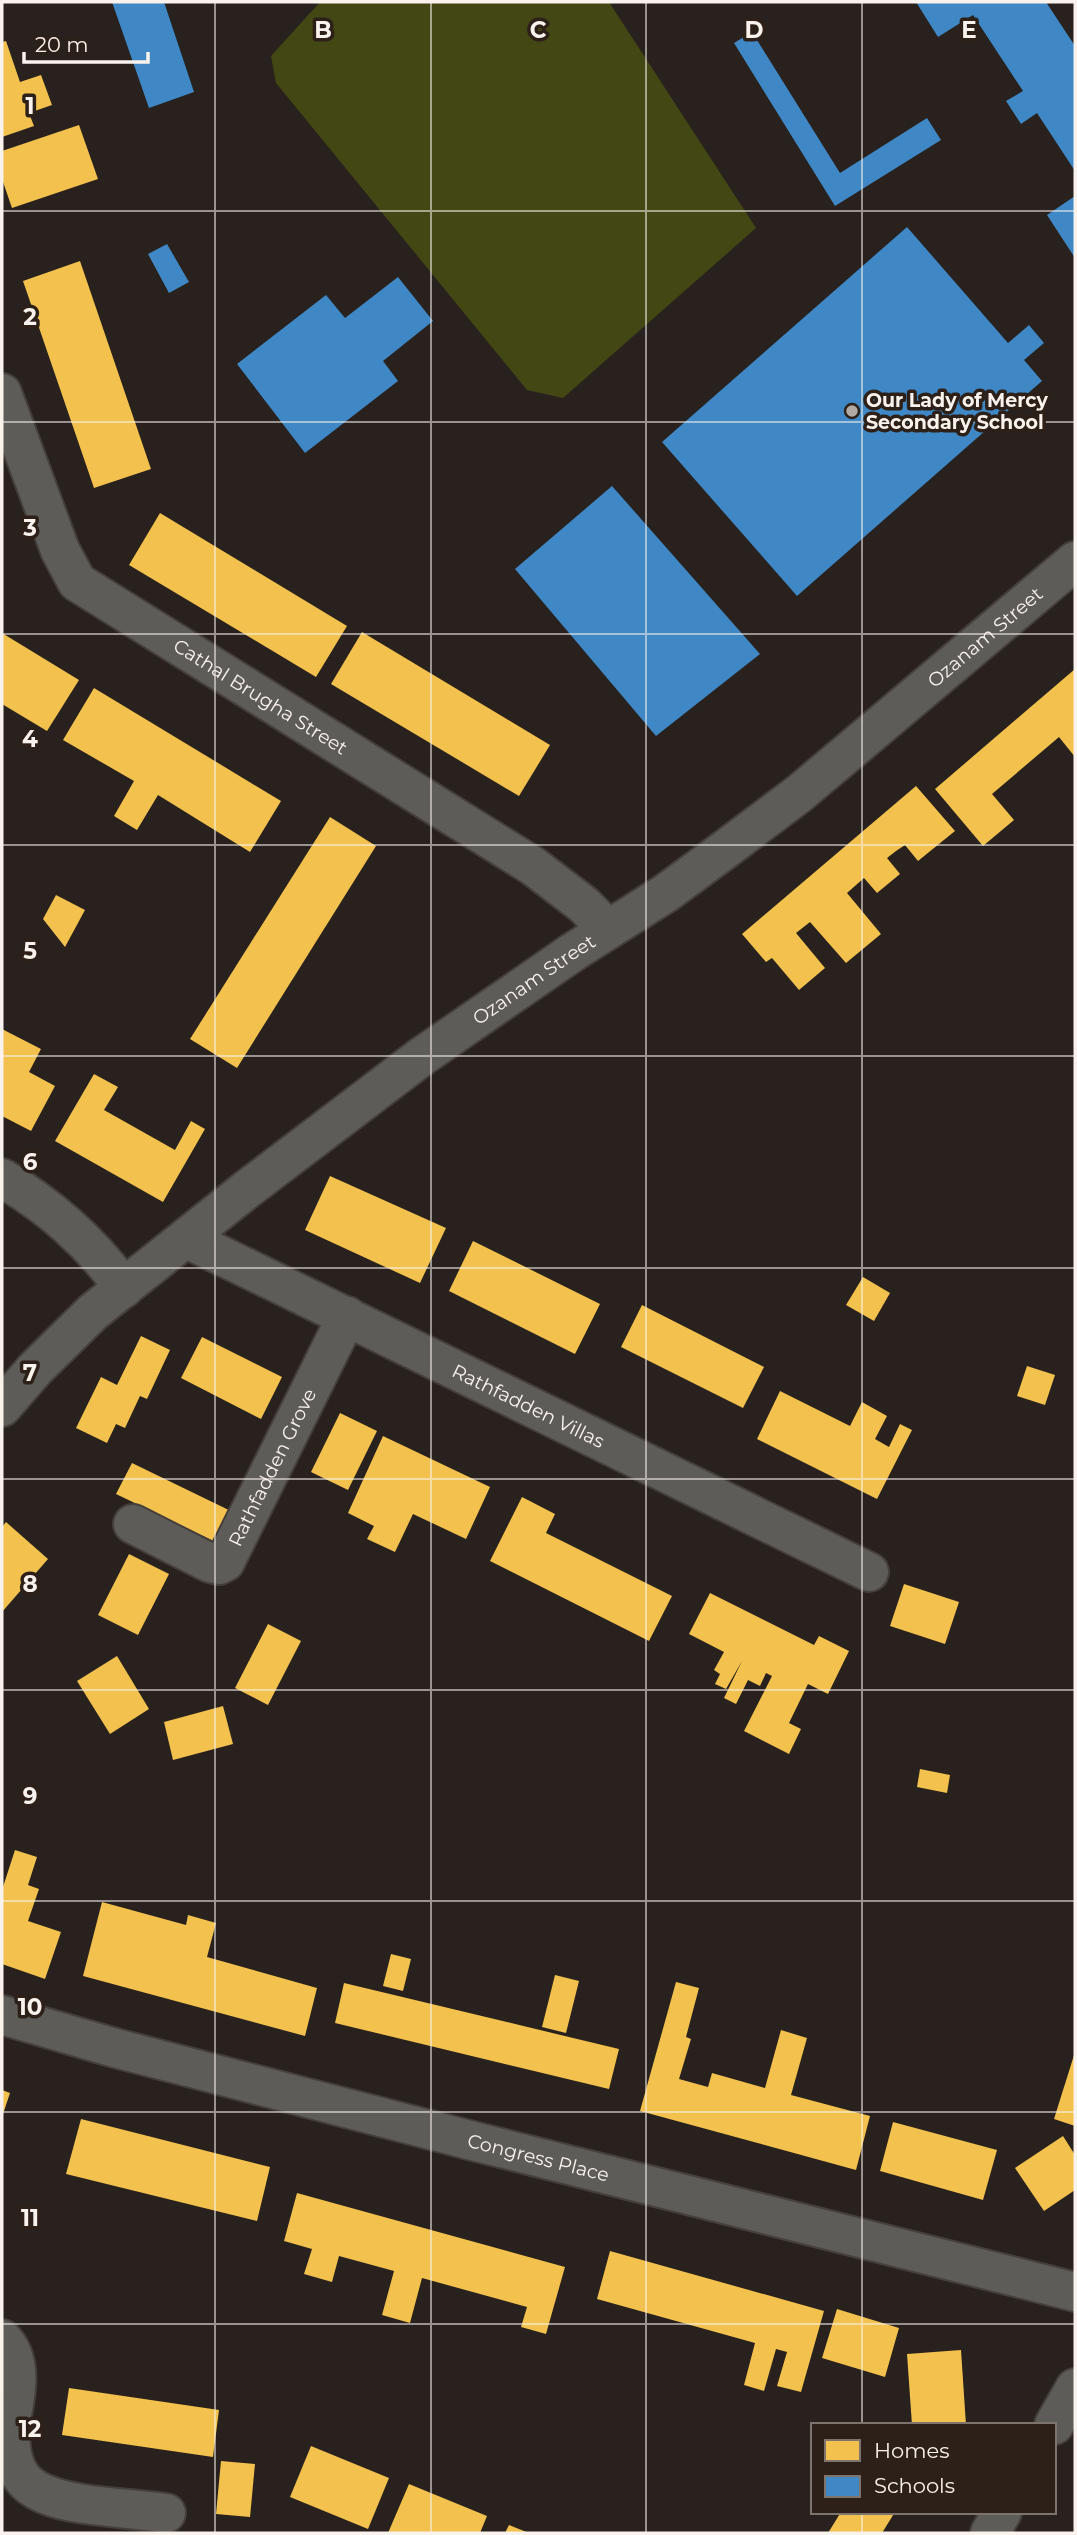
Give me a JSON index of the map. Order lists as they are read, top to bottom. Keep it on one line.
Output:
{"streets":{"street":["Ozanam Street","Cathal Brugha Street","Rathfadden Villas","Rathfadden Grove","Congress Place"]},"crossings":[["Ozanam Street","Cathal Brugha Street"],["Ozanam Street","Rathfadden Villas"],["Rathfadden Villas","Rathfadden Grove"]],"places":["Our Lady of Mercy Secondary School"],"legend":["Homes","Schools"],"scale_bar":"20 m","grid":{"columns":["B","C","D","E"],"rows":["1","2","3","4","5","6","7","8","9","10","11","12"]}}
